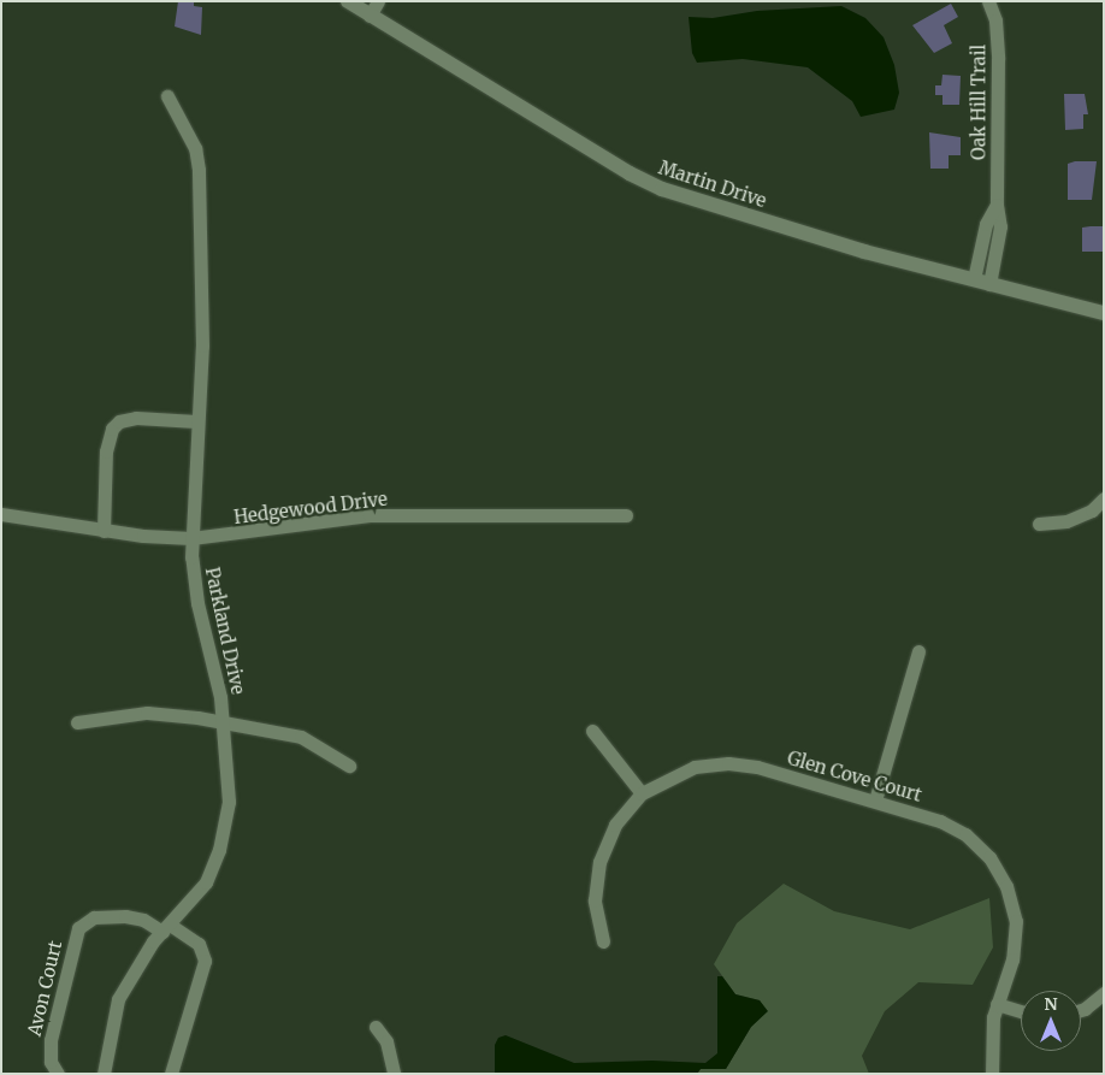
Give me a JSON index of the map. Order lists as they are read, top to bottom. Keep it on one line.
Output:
{"streets":{"street":["Oak Hill Trail","Martin Drive","Hedgewood Drive","Parkland Drive","Glen Cove Court","Avon Court"]},"crossings":[["Oak Hill Trail","Martin Drive"],["Hedgewood Drive","Parkland Drive"],["Parkland Drive","Avon Court"]],"north":"top"}
